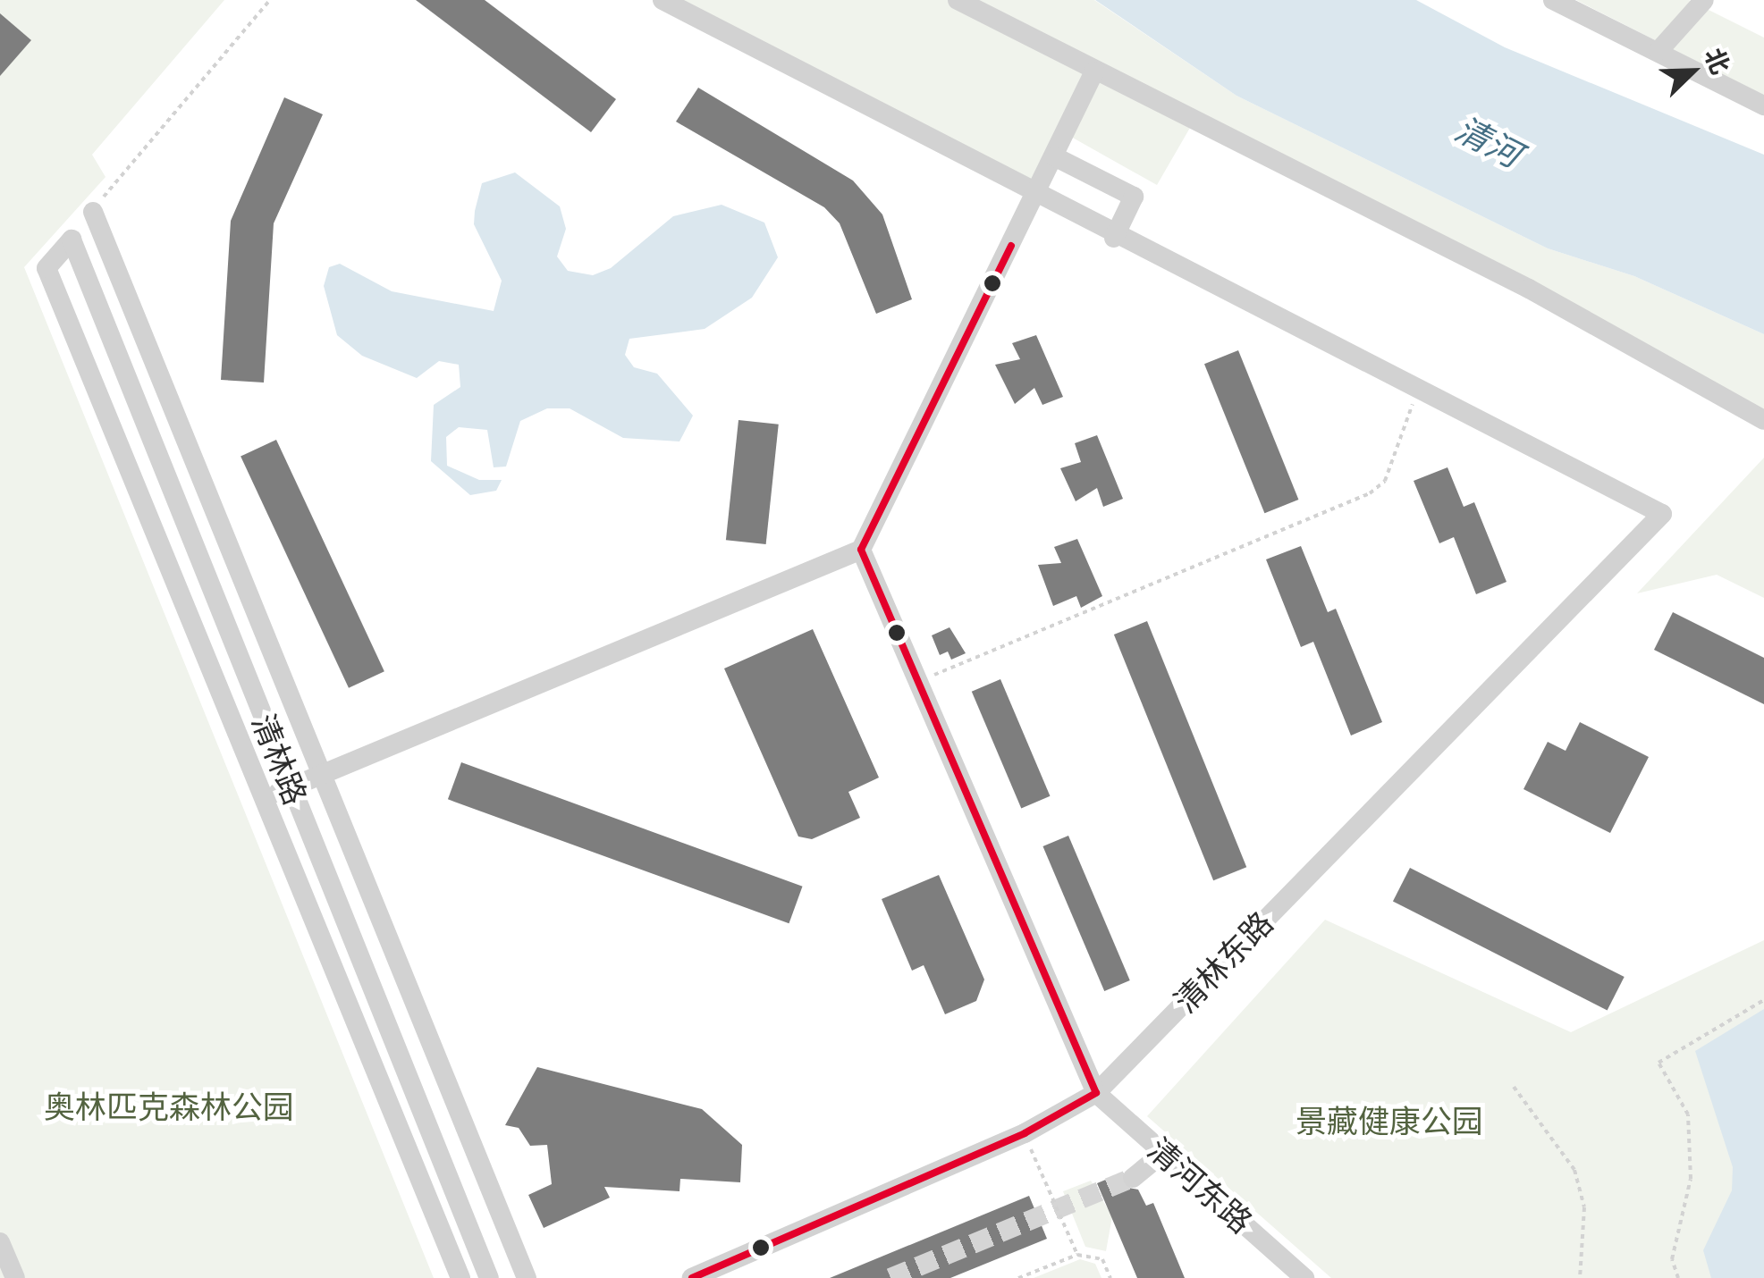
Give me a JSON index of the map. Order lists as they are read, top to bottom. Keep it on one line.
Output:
{"streets":{"street":["清林路","清林东路","清河东路"]},"crossings":[["清林东路","清河东路"]],"water":["清河"],"parks":["奥林匹克森林公园","景藏健康公园"],"north":"top right"}
